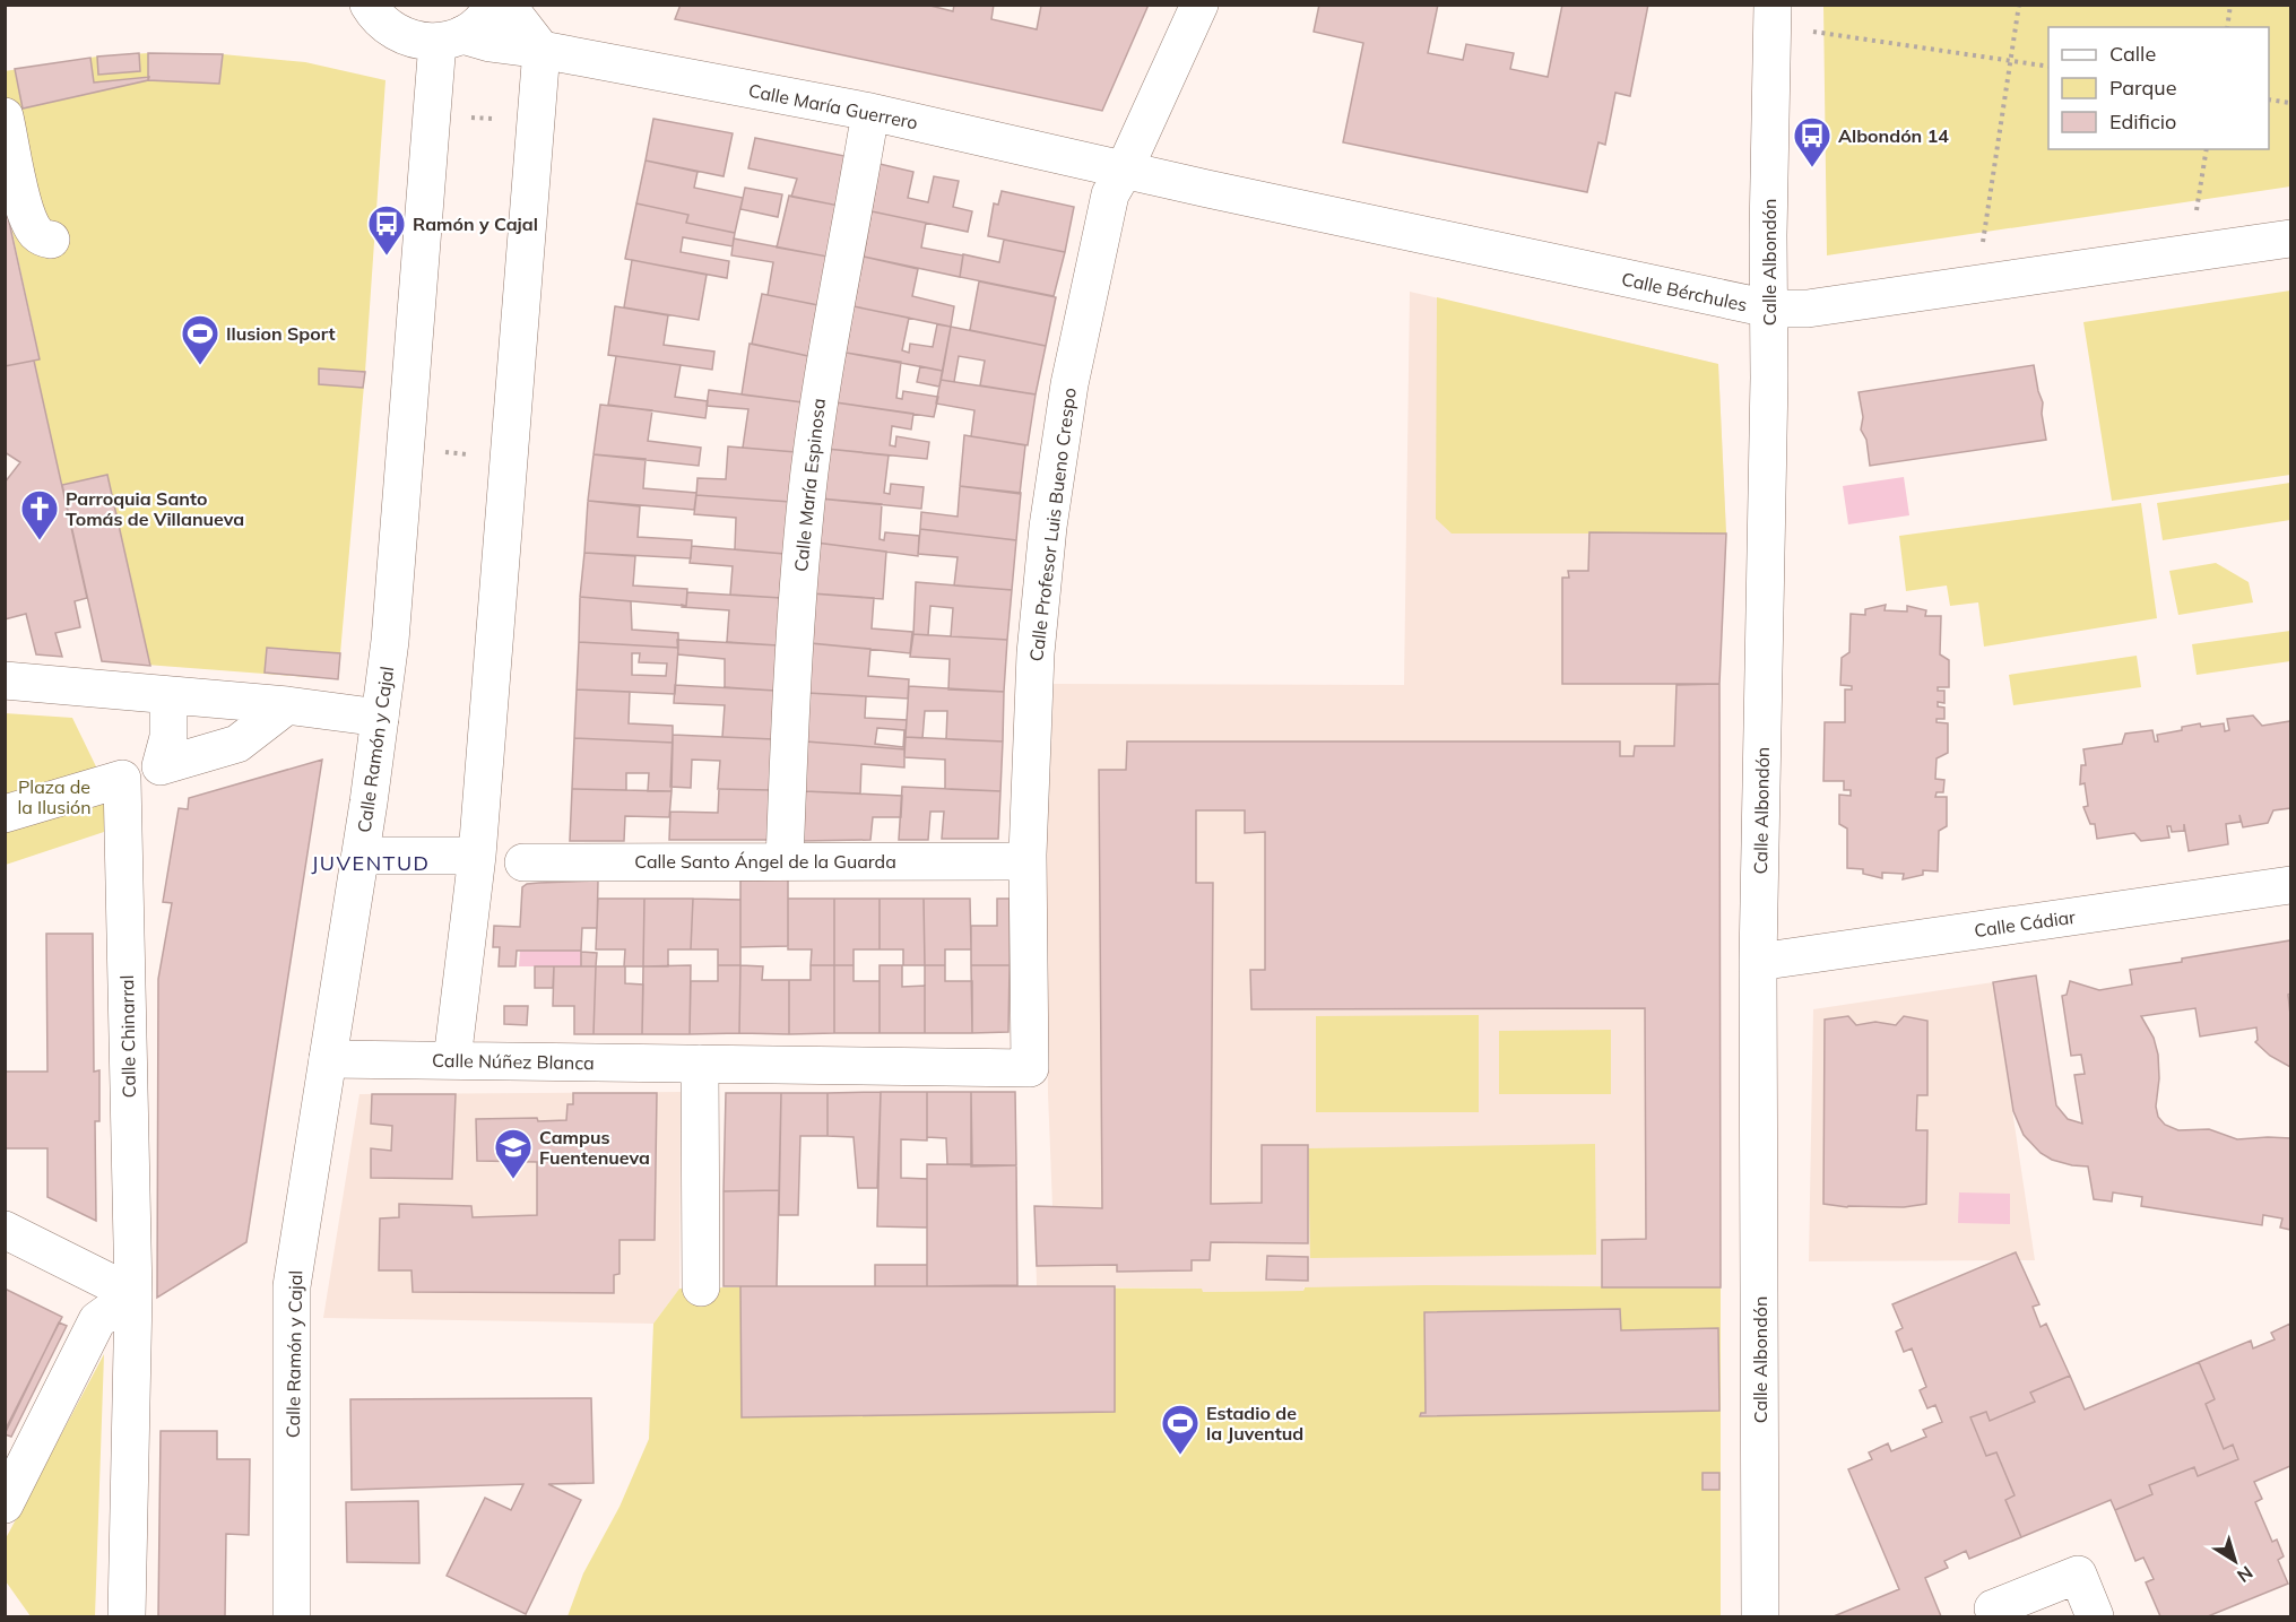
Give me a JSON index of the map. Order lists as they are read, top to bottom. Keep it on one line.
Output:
{"streets":{"street":["Calle María Guerrero","Calle Albondón","Calle Bérchules","Calle María Espinosa","Calle Profesor Luis Bueno Crespo","Calle Ramón y Cajal","Calle Santo Ángel de la Guarda","Calle Cádiar","Calle Chinarral","Calle Núñez Blanca"]},"crossings":[["Calle María Guerrero","Calle Bérchules"],["Calle María Guerrero","Calle María Espinosa"],["Calle María Guerrero","Calle Profesor Luis Bueno Crespo"],["Calle María Guerrero","Calle Ramón y Cajal"],["Calle Albondón","Calle Bérchules"],["Calle Albondón","Calle Cádiar"],["Calle Bérchules","Calle Profesor Luis Bueno Crespo"],["Calle María Espinosa","Calle Santo Ángel de la Guarda"],["Calle Profesor Luis Bueno Crespo","Calle Núñez Blanca"],["Calle Ramón y Cajal","Calle Núñez Blanca"]],"districts":["JUVENTUD"],"parks":["Plaza de la Ilusión"],"places":{"bus stop":["Albondón 14","Ramón y Cajal"],"sports":["Ilusion Sport","Estadio de la Juventud"],"church":["Parroquia Santo Tomás de Villanueva"],"school or university":["Campus Fuentenueva"]},"legend":["Calle","Parque","Edificio"],"north":"bottom right"}
